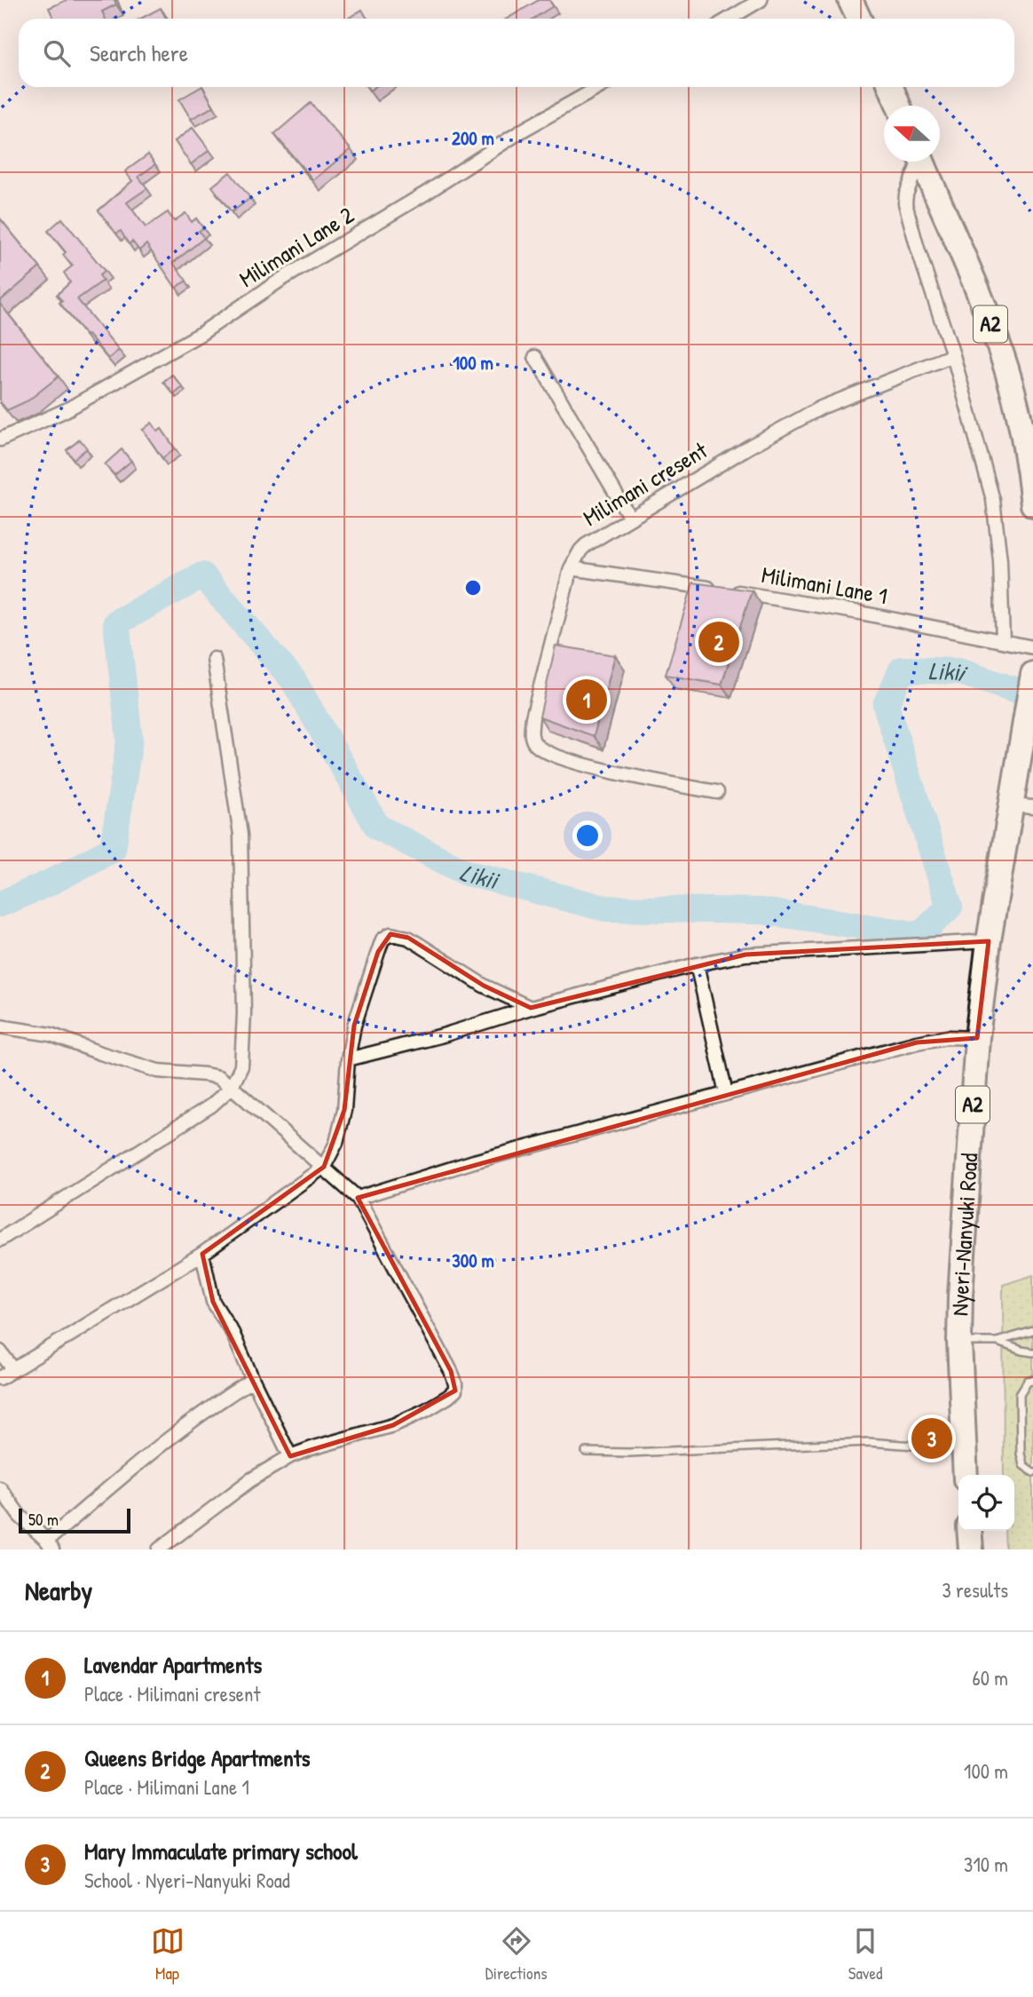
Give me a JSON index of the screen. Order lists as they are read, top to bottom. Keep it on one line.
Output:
{"streets":{"highway":["A2","Nyeri-Nanyuki Road"],"street":["Milimani Lane 2","Milimani cresent","Milimani Lane 1"]},"crossings":[["Milimani cresent","Milimani Lane 1"]],"water":["Likii"],"scale_bar":"50 m","north":"left","page":{"search":"Search here","pins":["2","1","3"],"scale":"50 m","heading":["Nearby","3 results"],"list":[{"mark":"1","name":"Lavendar Apartments","note":"Place · Milimani cresent","value":"60 m"},{"mark":"2","name":"Queens Bridge Apartments","note":"Place · Milimani Lane 1","value":"100 m"},{"mark":"3","name":"Mary Immaculate primary school","note":"School · Nyeri-Nanyuki Road","value":"310 m"}],"nav":["Map","Directions","Saved"]},"rings":["200 m","100 m","300 m"]}
